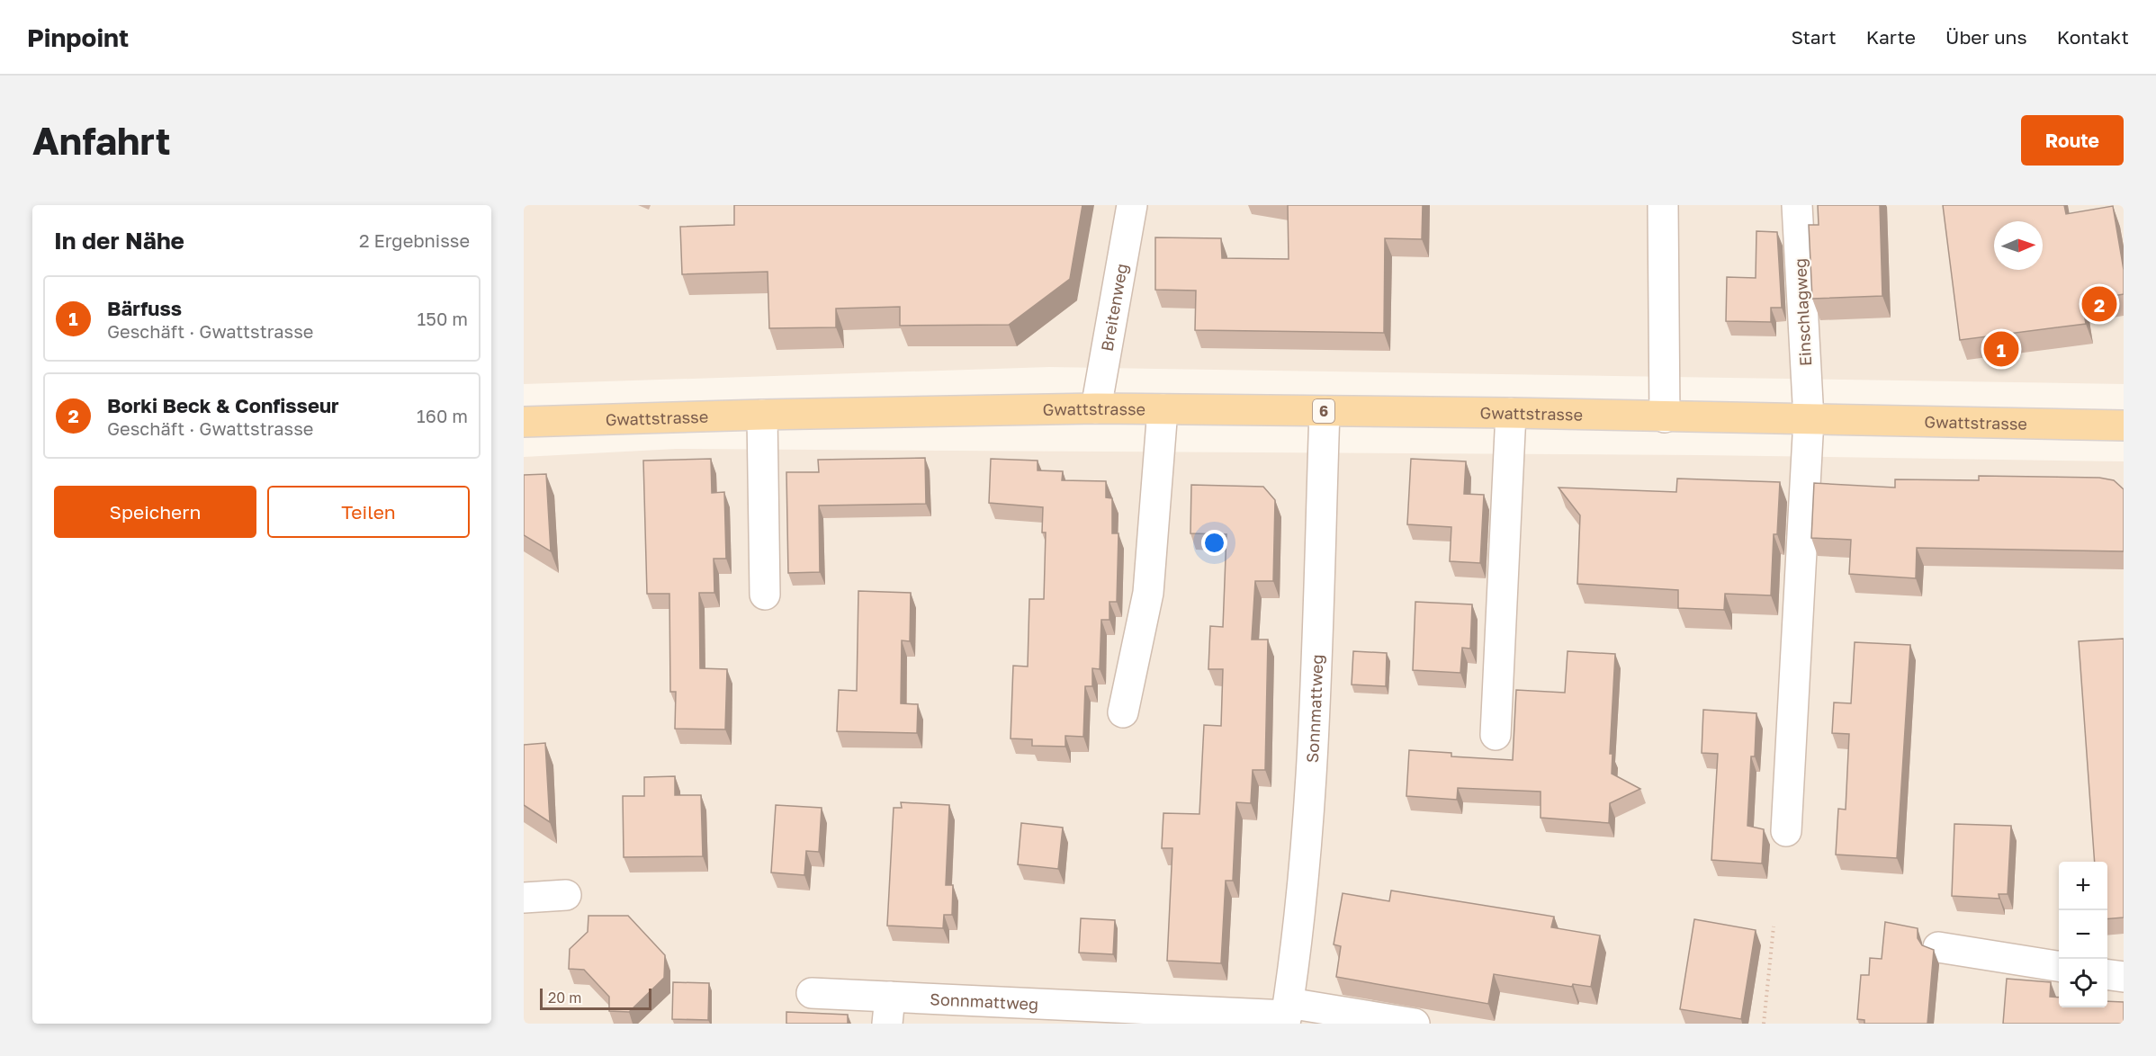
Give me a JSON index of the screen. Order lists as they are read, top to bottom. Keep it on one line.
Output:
{"streets":{"main road":["Gwattstrasse","6"],"street":["Breitenweg","Einschlagweg","Sonnmattweg"]},"crossings":[["Breitenweg","Gwattstrasse"],["Einschlagweg","Gwattstrasse"],["Gwattstrasse","Sonnmattweg"]],"scale_bar":"20 m","north":"right","page":{"header":"Pinpoint","nav":["Start","Karte","Über uns","Kontakt"],"buttons":["Route",["Speichern","Teilen"]],"title":"Anfahrt","heading":["In der Nähe","2 Ergebnisse"],"list":[{"mark":"1","name":"Bärfuss","note":"Geschäft · Gwattstrasse","value":"150 m"},{"mark":"2","name":"Borki Beck & Confisseur","note":"Geschäft · Gwattstrasse","value":"160 m"}],"pins":["2","1"],"map_buttons":["+","−"],"scale":"20 m"}}
